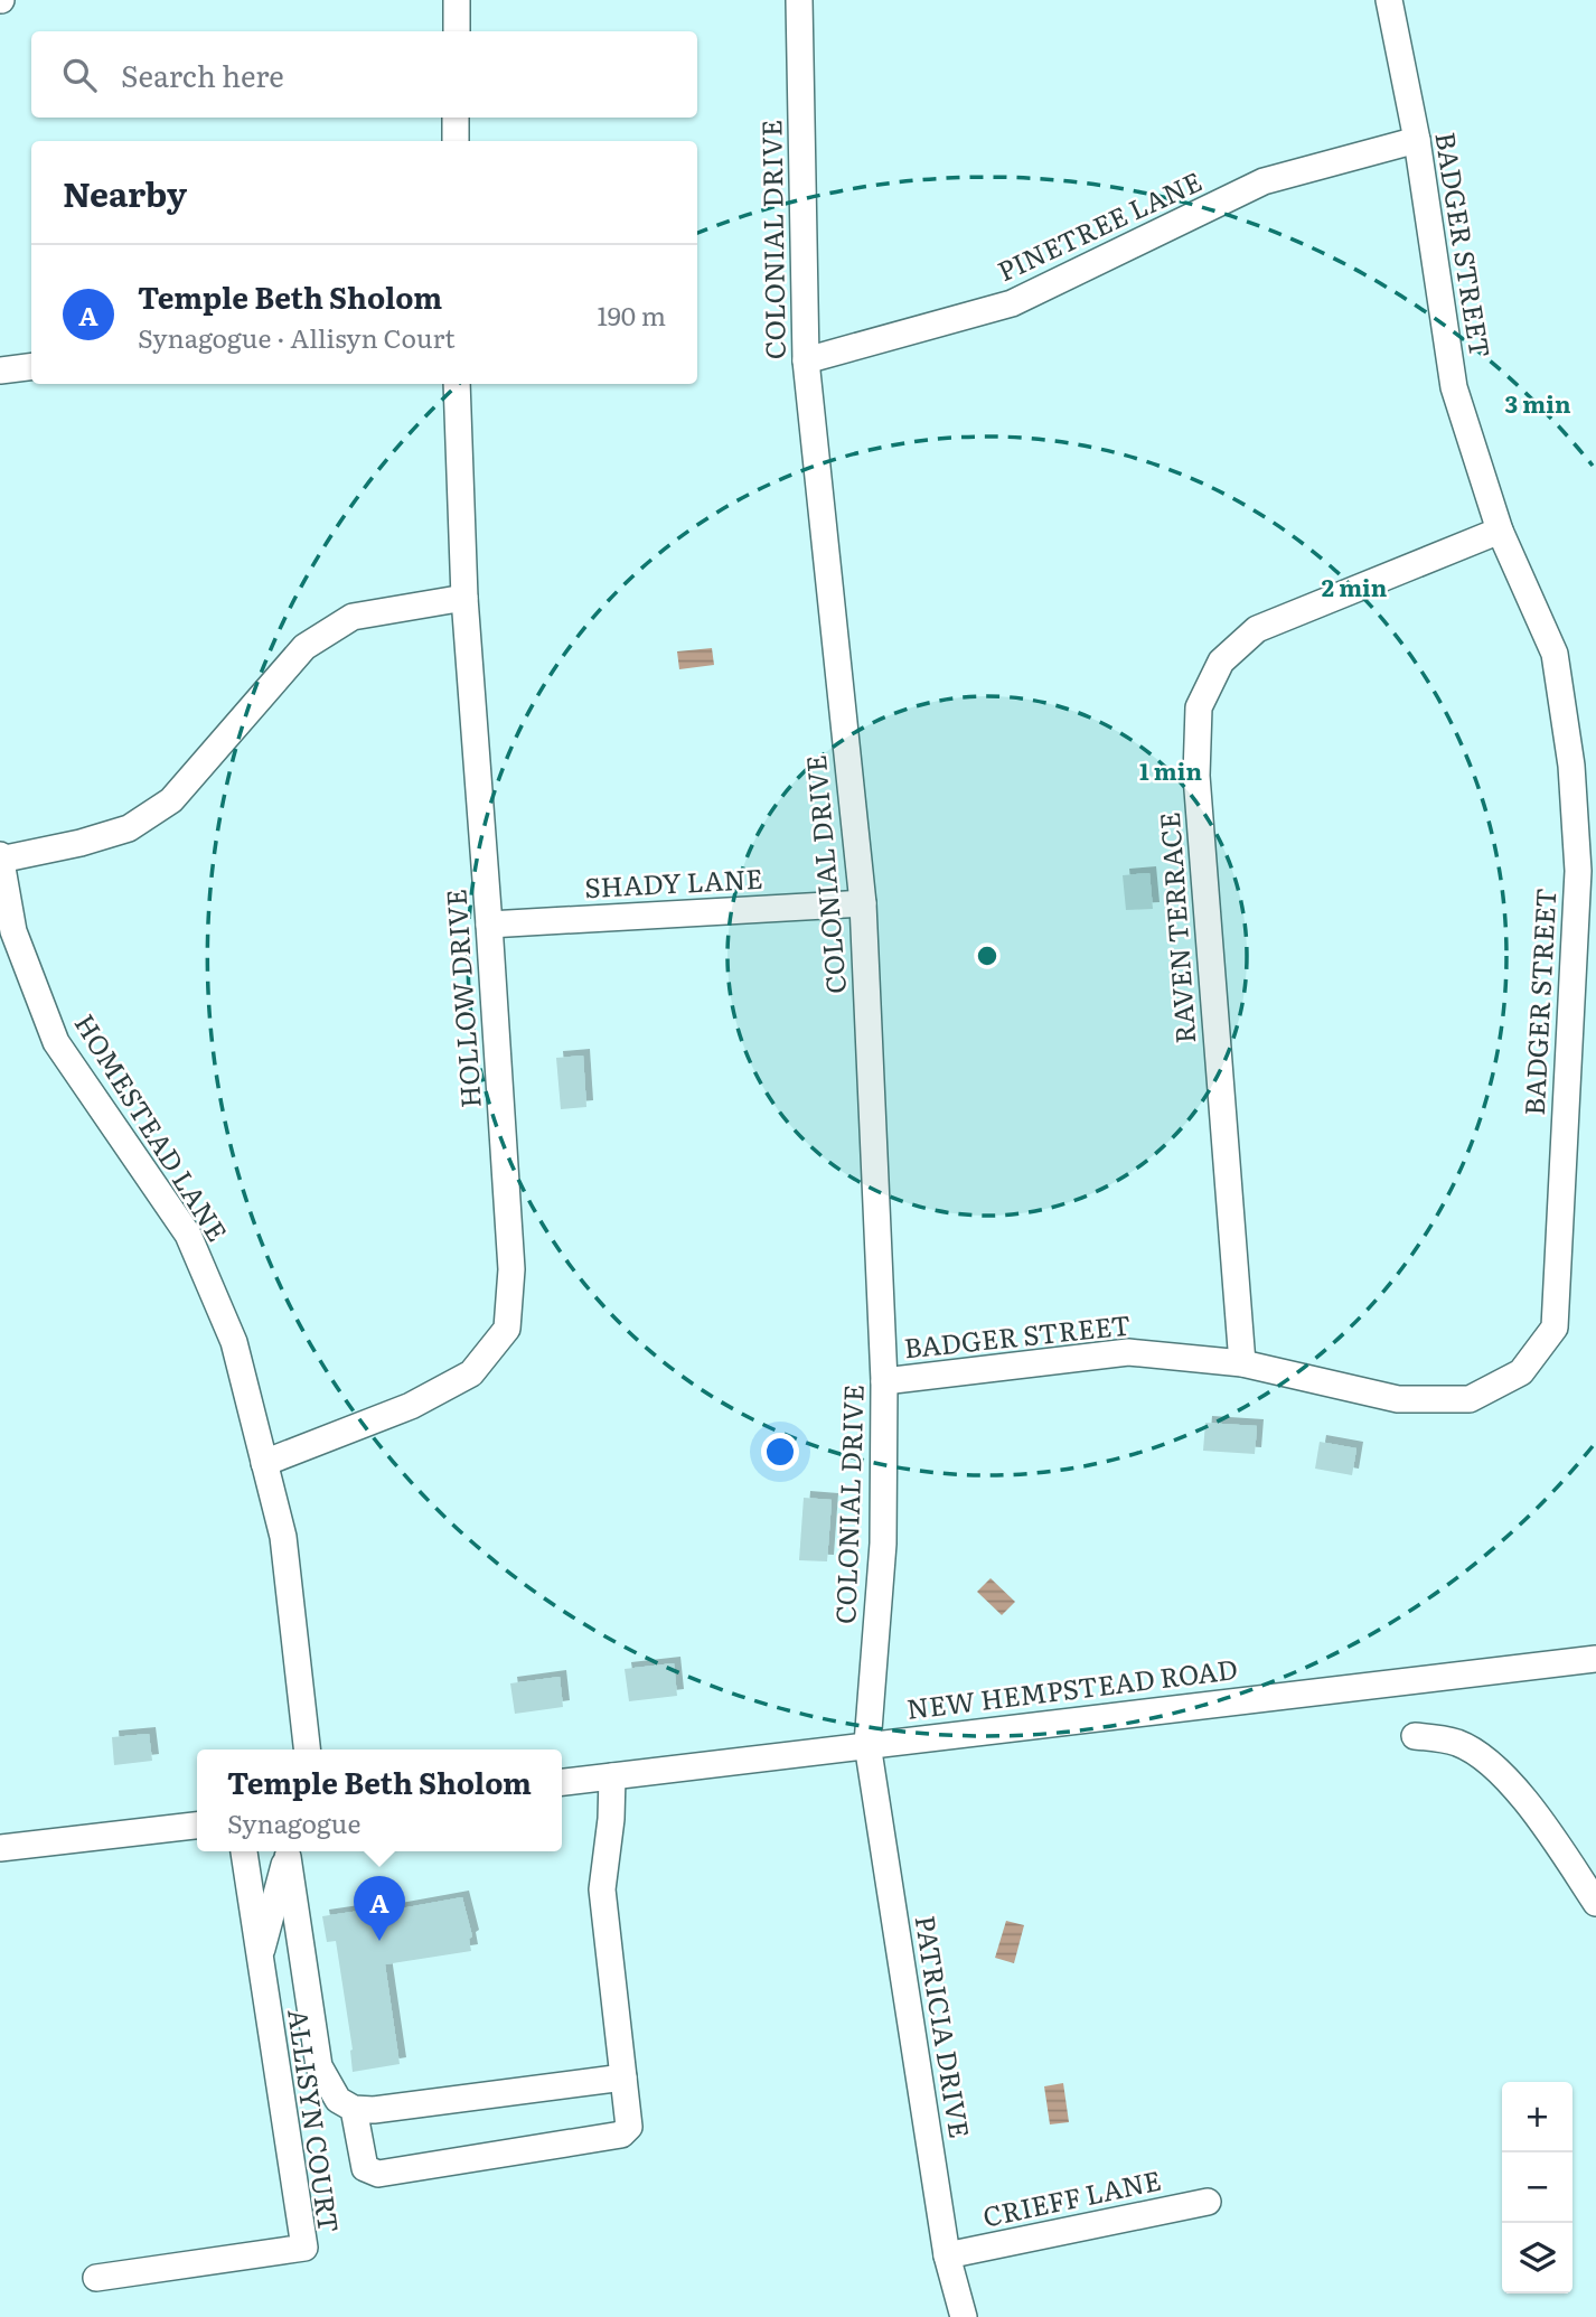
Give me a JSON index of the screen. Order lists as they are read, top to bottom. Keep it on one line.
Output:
{"streets":{"street":["PINETREE LANE","COLONIAL DRIVE","BADGER STREET","SHADY LANE","RAVEN TERRACE","HOLLOW DRIVE","HOMESTEAD LANE","NEW HEMPSTEAD ROAD","PATRICIA DRIVE","ALLISYN COURT","CRIEFF LANE"]},"crossings":[["PINETREE LANE","COLONIAL DRIVE"],["PINETREE LANE","BADGER STREET"],["COLONIAL DRIVE","BADGER STREET"],["COLONIAL DRIVE","SHADY LANE"],["COLONIAL DRIVE","NEW HEMPSTEAD ROAD"],["COLONIAL DRIVE","PATRICIA DRIVE"],["BADGER STREET","RAVEN TERRACE"],["SHADY LANE","HOLLOW DRIVE"],["HOLLOW DRIVE","HOMESTEAD LANE"],["NEW HEMPSTEAD ROAD","PATRICIA DRIVE"],["PATRICIA DRIVE","CRIEFF LANE"]],"page":{"search":"Search here","heading":"Nearby","list":[{"mark":"A","name":"Temple Beth Sholom","note":"Synagogue · Allisyn Court","value":"190 m"}],"popup":["Temple Beth Sholom","Synagogue"],"pins":"A","map_buttons":["+","−"]},"rings":["3 min","2 min","1 min"]}
